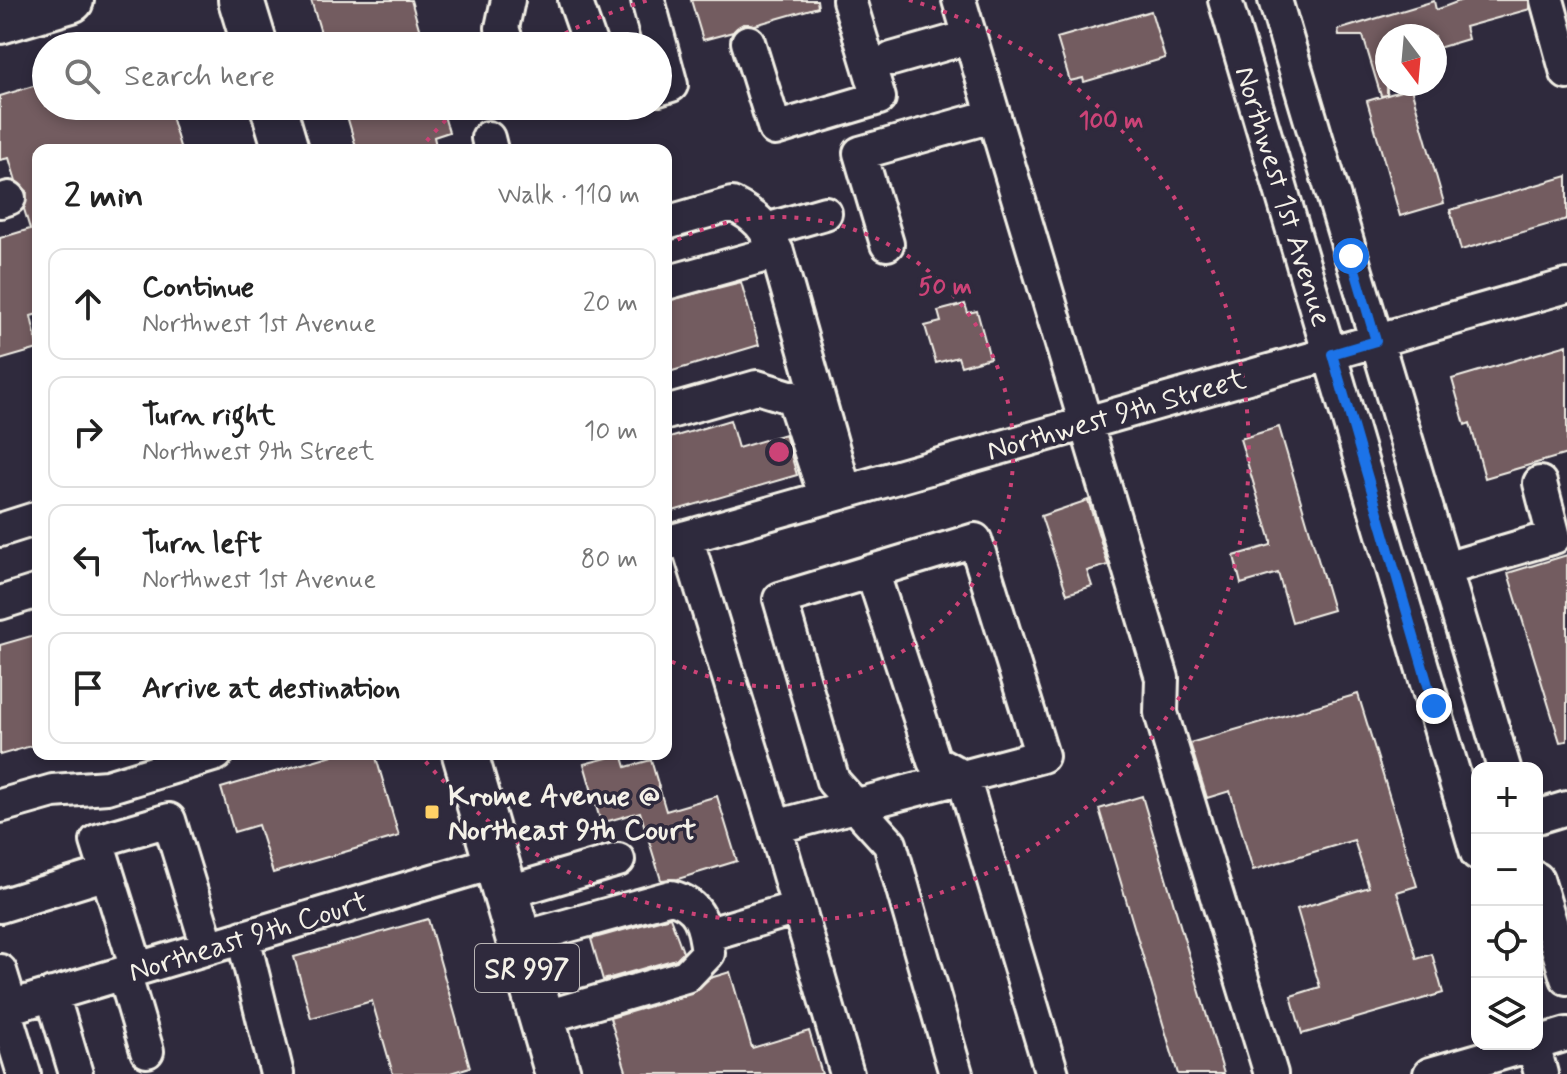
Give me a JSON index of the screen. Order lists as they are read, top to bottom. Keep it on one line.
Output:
{"streets":{"highway":["SR 997"],"street":["Northwest 1st Avenue","Northwest 9th Street","Northeast 9th Court"]},"crossings":[["Northwest 1st Avenue","Northwest 9th Street"],["Northeast 9th Court","SR 997"]],"places":{"transit":["Krome Avenue @ Northeast 9th Court"]},"north":"bottom","page":{"search":"Search here","heading":["2 min","Walk · 110 m"],"list":[["Continue","Northwest 1st Avenue","20 m"],["Turn right","Northwest 9th Street","10 m"],["Turn left","Northwest 1st Avenue","80 m"],"Arrive at destination"],"map_buttons":["+","−"]},"rings":["100 m","50 m"]}
